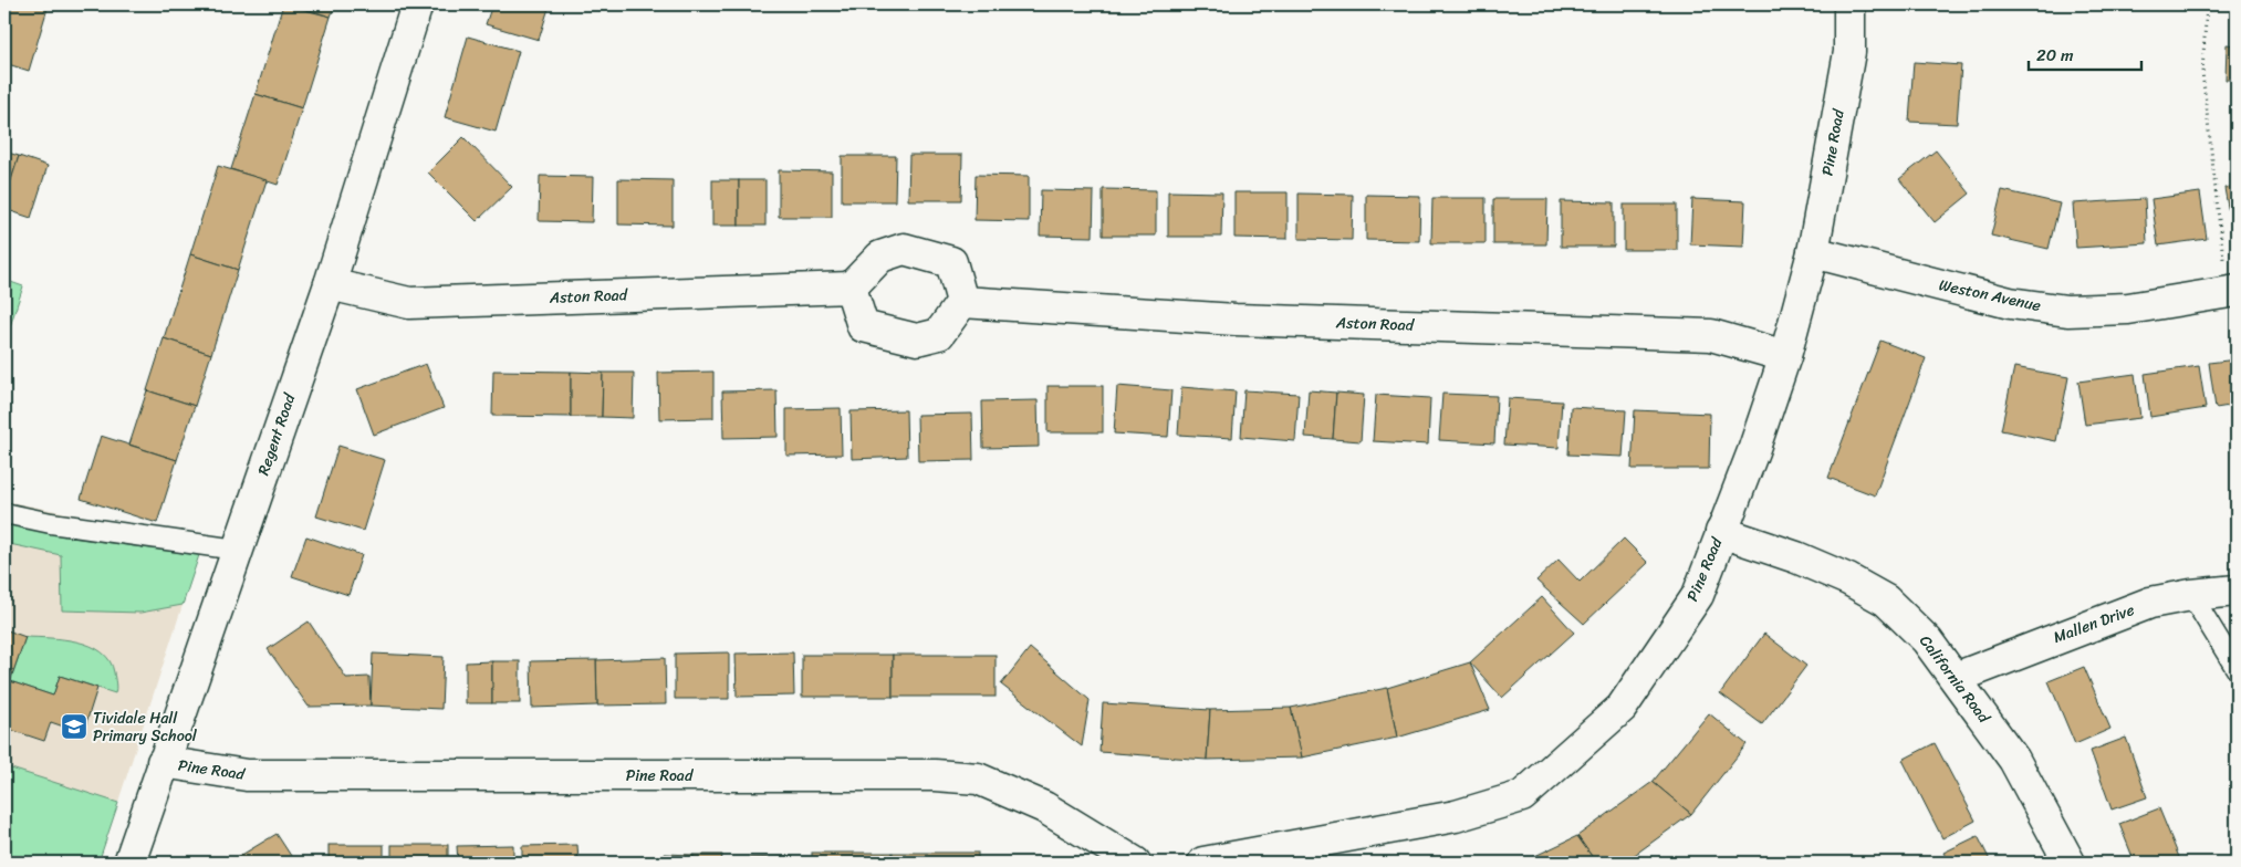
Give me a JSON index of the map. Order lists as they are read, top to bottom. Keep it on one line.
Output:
{"streets":{"street":["Pine Road","Weston Avenue","Aston Road","Regent Road","Mallen Drive","California Road"]},"crossings":[["Pine Road","Weston Avenue"],["Pine Road","Aston Road"],["Pine Road","Regent Road"],["Pine Road","California Road"],["Aston Road","Regent Road"],["Mallen Drive","California Road"]],"places":{"school or university":["Tividale Hall Primary School"]},"scale_bar":"20 m"}
